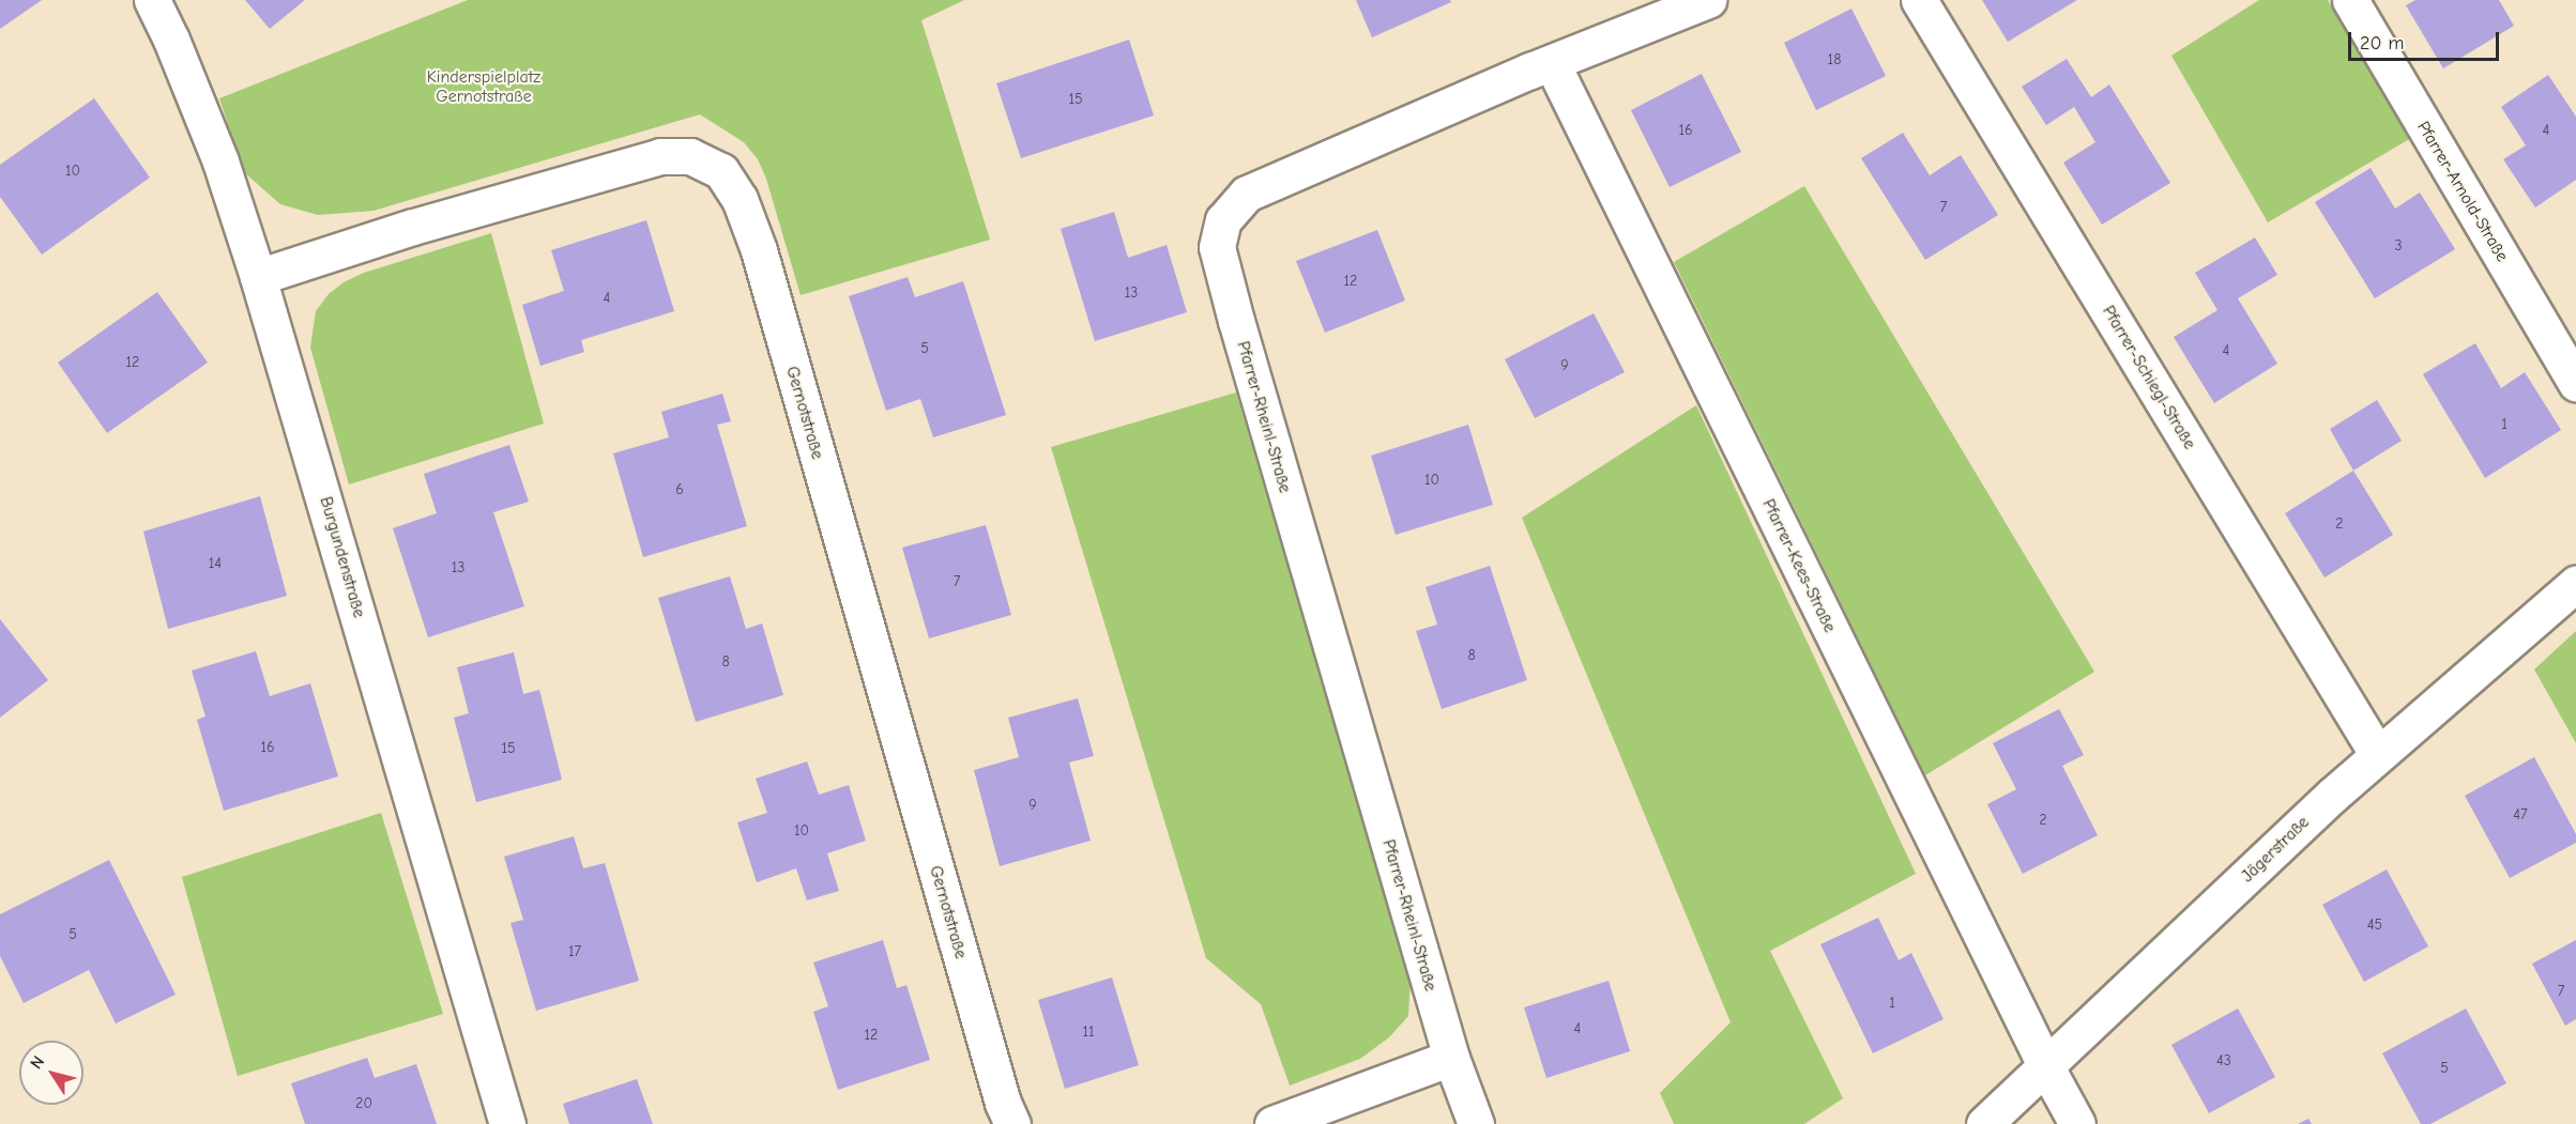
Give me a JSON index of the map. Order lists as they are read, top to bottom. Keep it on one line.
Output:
{"streets":{"street":["Pfarrer-Arnold-Straße","Pfarrer-Schiegl-Straße","Gernotstraße","Pfarrer-Rheinl-Straße","Burgundenstraße","Pfarrer-Kees-Straße","Jägerstraße"]},"crossings":[["Pfarrer-Schiegl-Straße","Jägerstraße"],["Gernotstraße","Burgundenstraße"],["Pfarrer-Rheinl-Straße","Pfarrer-Kees-Straße"],["Pfarrer-Kees-Straße","Jägerstraße"]],"parks":["Kinderspielplatz Gernotstraße"],"house_numbers":["18","15","16","4","10","7","3","12","13","4","5","4","12","9","1","10","6","2","14","13","7","8","8","16","15","9","47","2","10","45","5","17","7","1","4","11","12","43","5","20"],"scale_bar":"20 m","north":"top left"}
